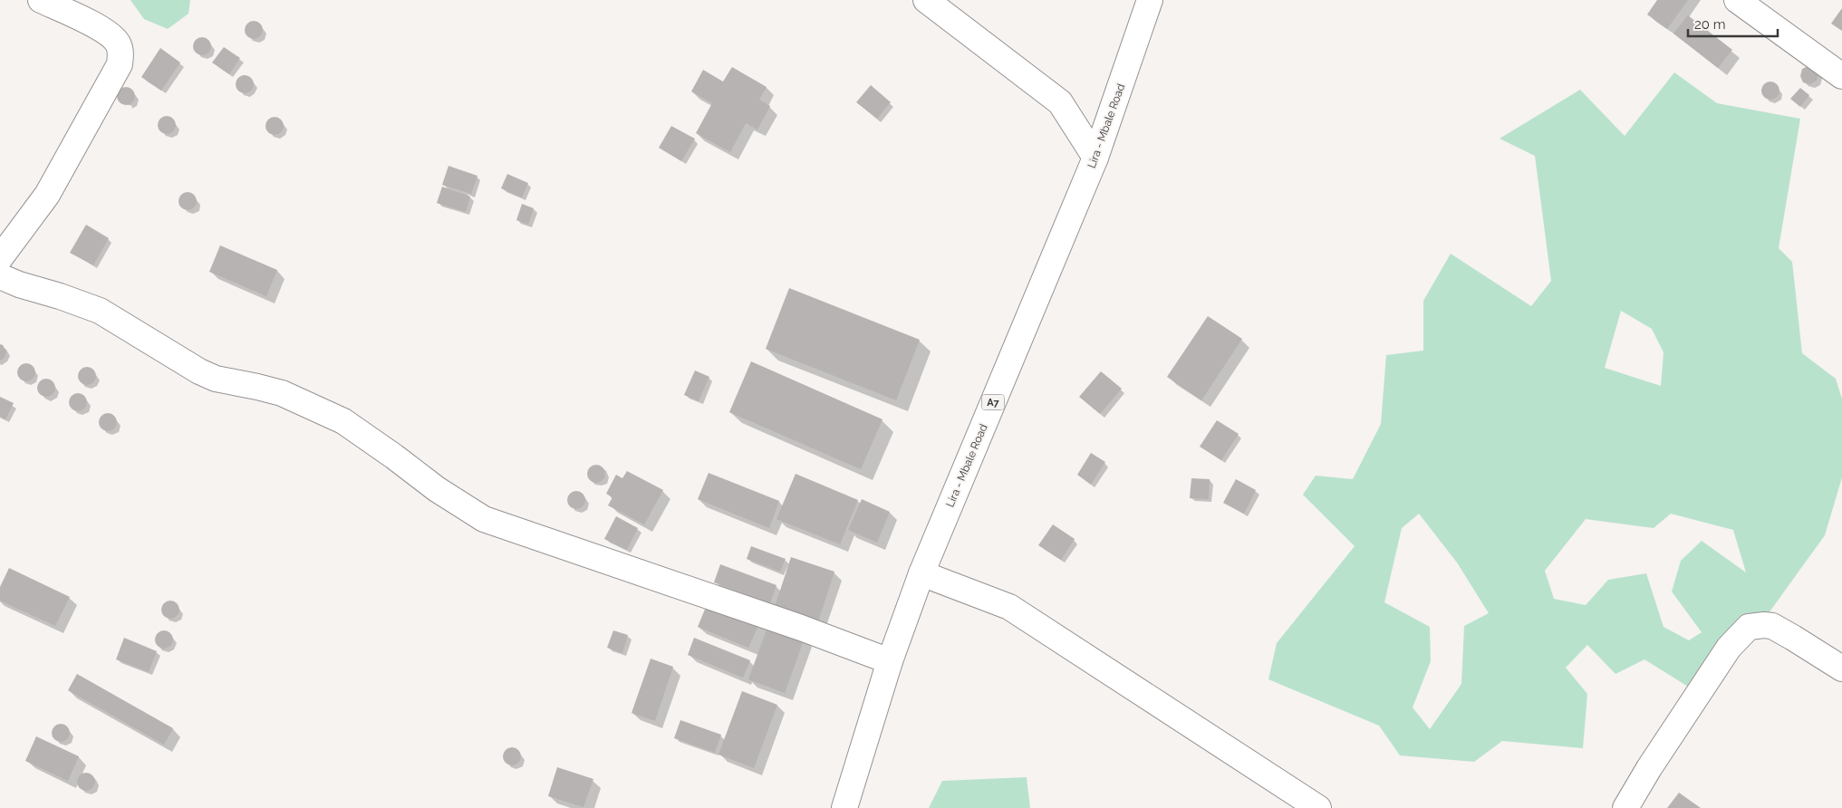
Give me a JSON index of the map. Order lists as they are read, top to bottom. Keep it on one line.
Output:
{"streets":{"street":["Lira - Mbale Road","A7"]},"scale_bar":"20 m"}
